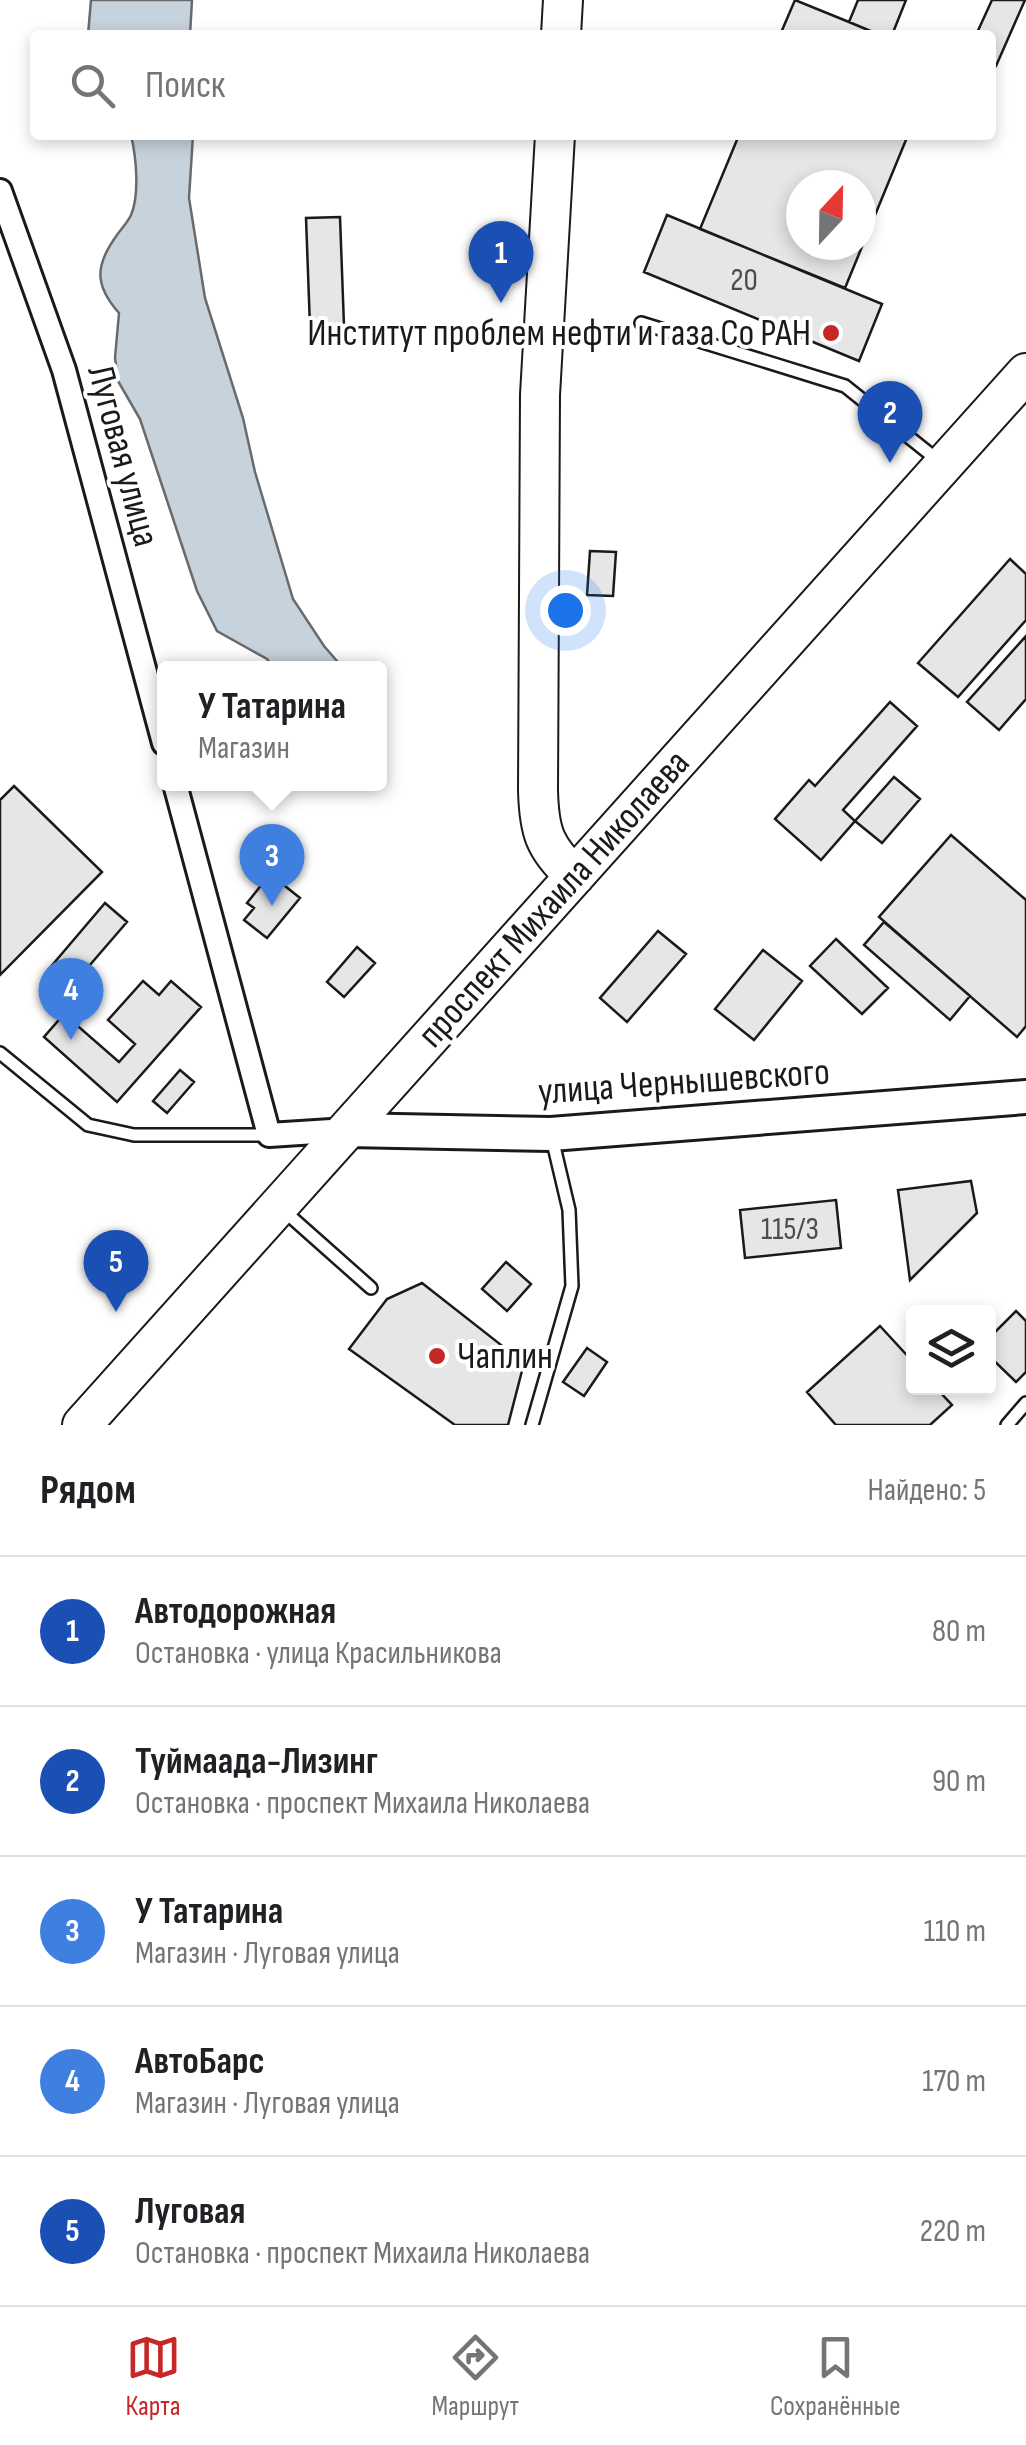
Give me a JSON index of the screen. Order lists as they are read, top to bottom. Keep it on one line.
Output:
{"streets":{"main road":["проспект Михаила Николаева","улица Чернышевского"],"street":["Луговая улица"]},"crossings":[["проспект Михаила Николаева","улица Чернышевского"]],"places":["Институт проблем нефти и газа Со РАН","Чаплин"],"house_numbers":["20","115/3"],"north":"top","page":{"search":"Поиск","pins":["1","2","3","4","5"],"popup":["У Татарина","Магазин"],"heading":["Рядом","Найдено: 5"],"list":[{"mark":"1","name":"Автодорожная","note":"Остановка · улица Красильникова","value":"80 m"},{"mark":"2","name":"Туймаада-Лизинг","note":"Остановка · проспект Михаила Николаева","value":"90 m"},{"mark":"3","name":"У Татарина","note":"Магазин · Луговая улица","value":"110 m"},{"mark":"4","name":"АвтоБарс","note":"Магазин · Луговая улица","value":"170 m"},{"mark":"5","name":"Луговая","note":"Остановка · проспект Михаила Николаева","value":"220 m"}],"nav":["Карта","Маршрут","Сохранённые"]}}
